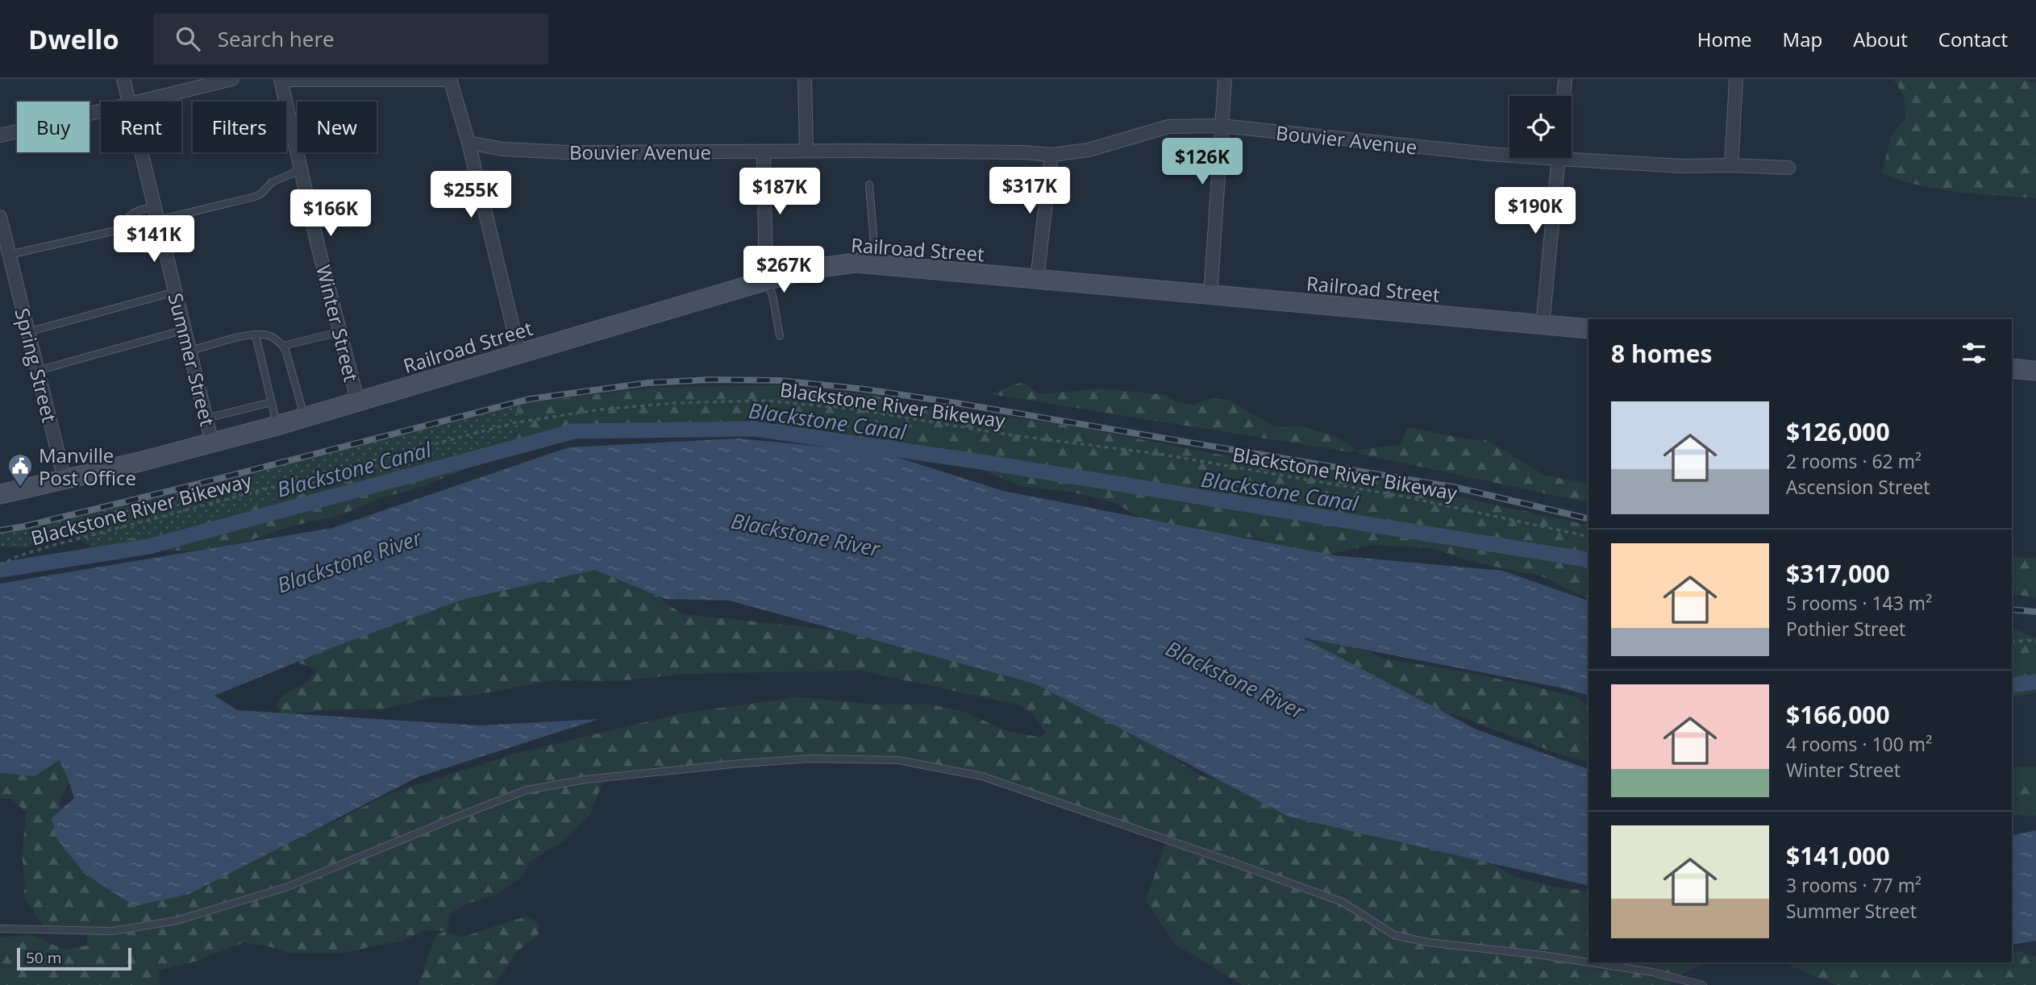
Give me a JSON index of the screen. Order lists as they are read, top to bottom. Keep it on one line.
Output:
{"streets":{"street":["Bouvier Avenue","Railroad Street","Winter Street","Summer Street","Spring Street"],"path":["Blackstone River Bikeway"]},"crossings":[["Railroad Street","Winter Street"],["Railroad Street","Summer Street"],["Railroad Street","Spring Street"]],"water":["Blackstone Canal","Blackstone River"],"places":{"public building":["Manville Post Office"]},"scale_bar":"50 m","page":{"header":"Dwello","search":"Search here","nav":["Home","Map","About","Contact"],"chip":["Buy","Rent","Filters","New"],"price":["$126K","$317K","$187K","$255K","$190K","$166K","$141K","$267K"],"heading":"8 homes","list":[{"name":"$126,000","note":"2 rooms · 62 m² · Ascension Street"},{"name":"$317,000","note":"5 rooms · 143 m² · Pothier Street"},{"name":"$166,000","note":"4 rooms · 100 m² · Winter Street"},{"name":"$141,000","note":"3 rooms · 77 m² · Summer Street"}],"scale":"50 m"}}
